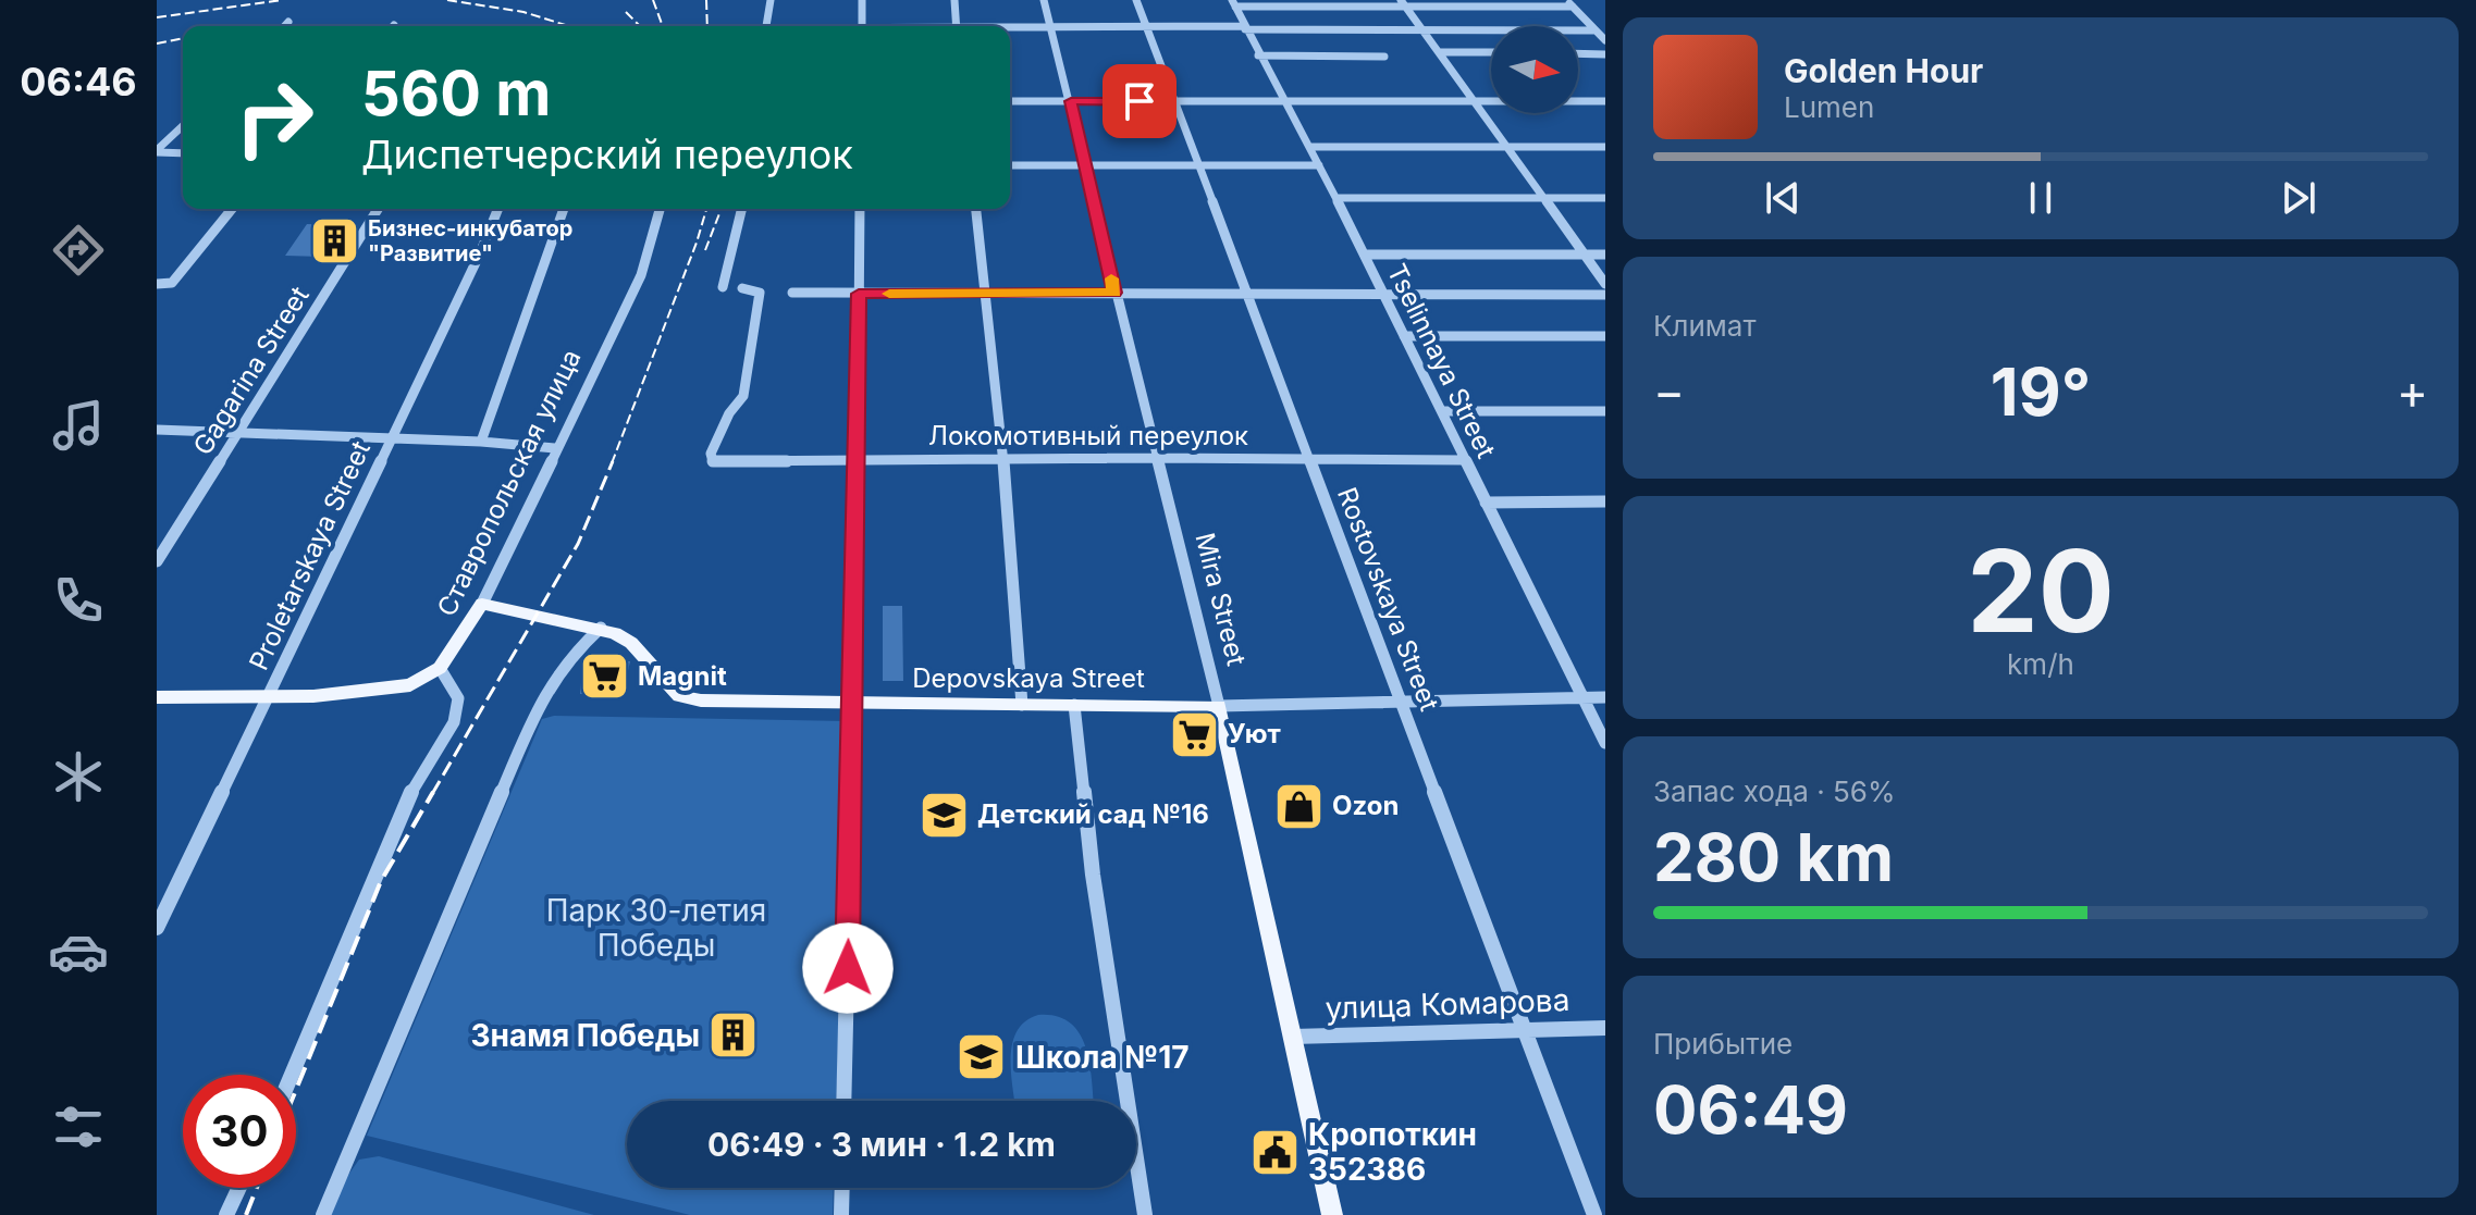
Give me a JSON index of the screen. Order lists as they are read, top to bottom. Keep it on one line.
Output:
{"streets":{"main road":["Ставропольская улица","Mira Street","Depovskaya Street"],"street":["Tselinnaya Street","Gagarina Street","Локомотивный переулок","Proletarskaya Street","Rostovskaya Street","улица Комарова"]},"crossings":[["Tselinnaya Street","Локомотивный переулок"],["Tselinnaya Street","Depovskaya Street"],["Локомотивный переулок","Mira Street"],["Локомотивный переулок","Rostovskaya Street"],["Ставропольская улица","Depovskaya Street"],["Mira Street","Depovskaya Street"],["Mira Street","улица Комарова"],["Rostovskaya Street","Depovskaya Street"],["Rostovskaya Street","улица Комарова"]],"parks":["Парк 30-летия Победы"],"places":{"building":["Бизнес-инкубатор \"Развитие\"","Знамя Победы"],"supermarket":["Magnit","Уют"],"shop":["Ozon"],"school or university":["Детский сад №16","Школа №17"],"public building":["Кропоткин 352386"]},"north":"right","page":{"tabs":"06:46","turn":["560 m","Диспетчерский переулок"],"song":["Golden Hour","Lumen"],"tile":["Климат",["20","km/h"],["Запас хода · 56%","280 km"],["Прибытие","06:49"]],"heat":["−","19°","+"],"limit":"30","trip":"06:49 · 3 мин · 1.2 km"}}
